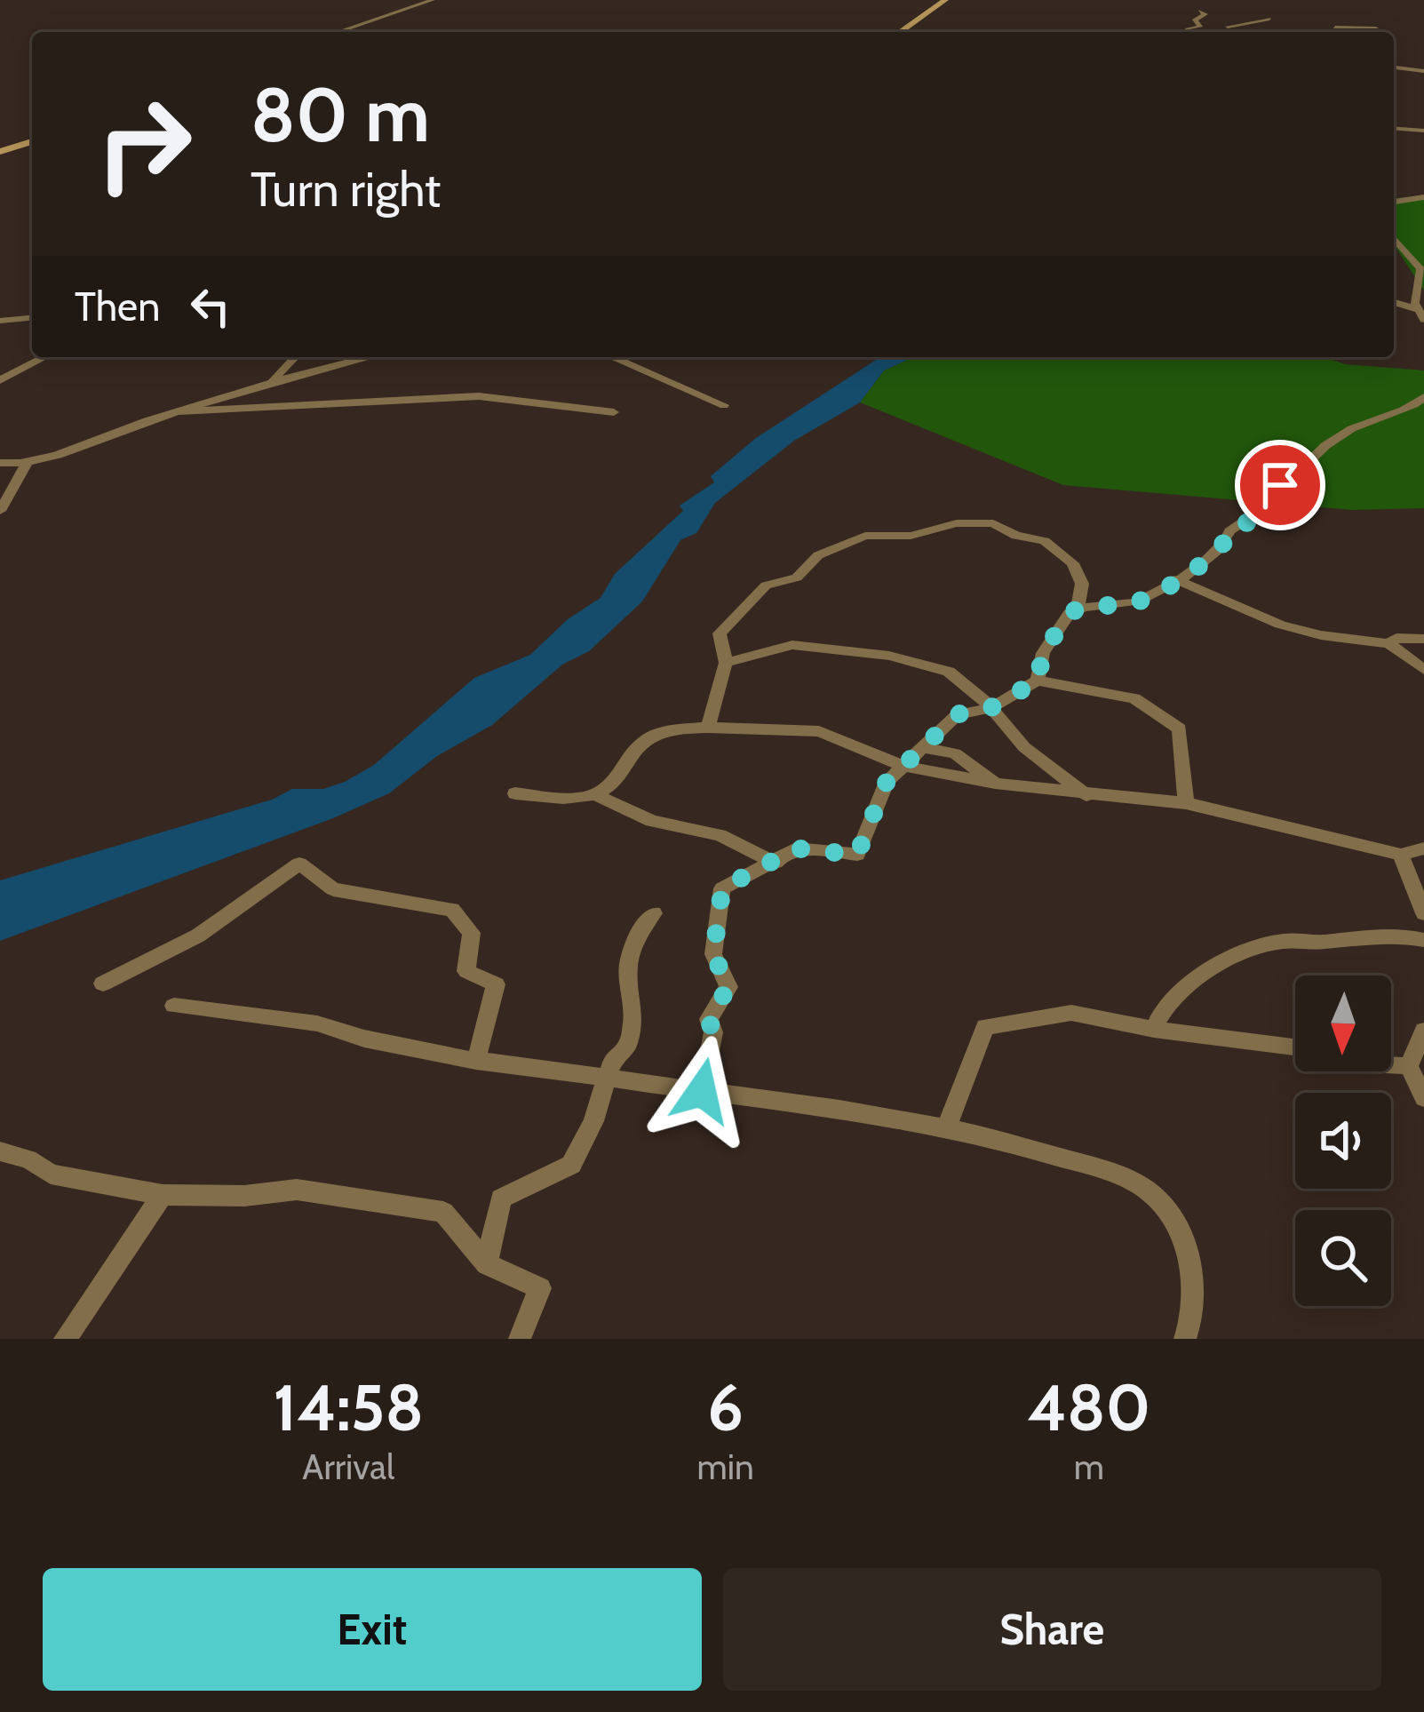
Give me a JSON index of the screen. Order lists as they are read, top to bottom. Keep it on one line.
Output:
{"north":"bottom","page":{"turn":["80 m","Turn right"],"then":"Then","eta":["14:58","Arrival","6","min","480","m"],"buttons":["Exit","Share"]}}
